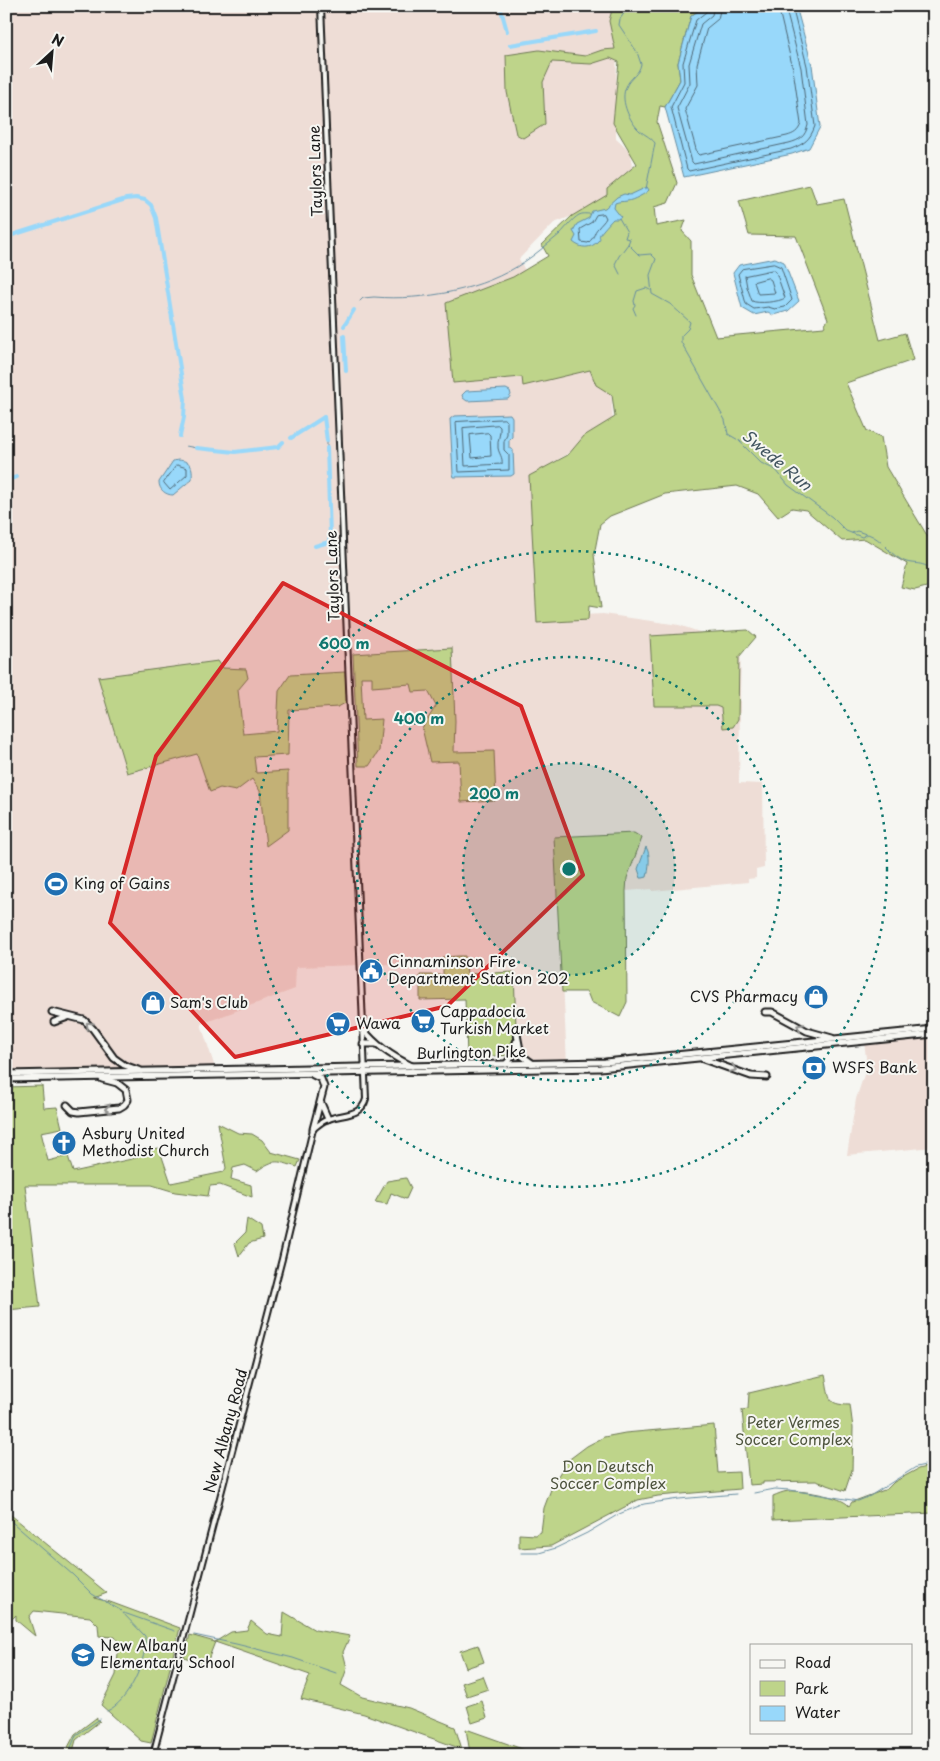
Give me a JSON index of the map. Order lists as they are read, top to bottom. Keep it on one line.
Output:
{"streets":{"highway":["Burlington Pike"],"street":["Taylors Lane","New Albany Road"]},"crossings":[["Taylors Lane","Burlington Pike"]],"water":["Swede Run"],"parks":["Peter Vermes Soccer Complex","Don Deutsch Soccer Complex"],"places":{"sports":["King of Gains"],"public building":["Cinnaminson Fire Department Station 202"],"shop":["CVS Pharmacy","Sam's Club"],"supermarket":["Cappadocia Turkish Market","Wawa"],"bank":["WSFS Bank"],"church":["Asbury United Methodist Church"],"school or university":["New Albany Elementary School"]},"legend":["Road","Park","Water"],"north":"top right","rings":["600 m","400 m","200 m"]}
